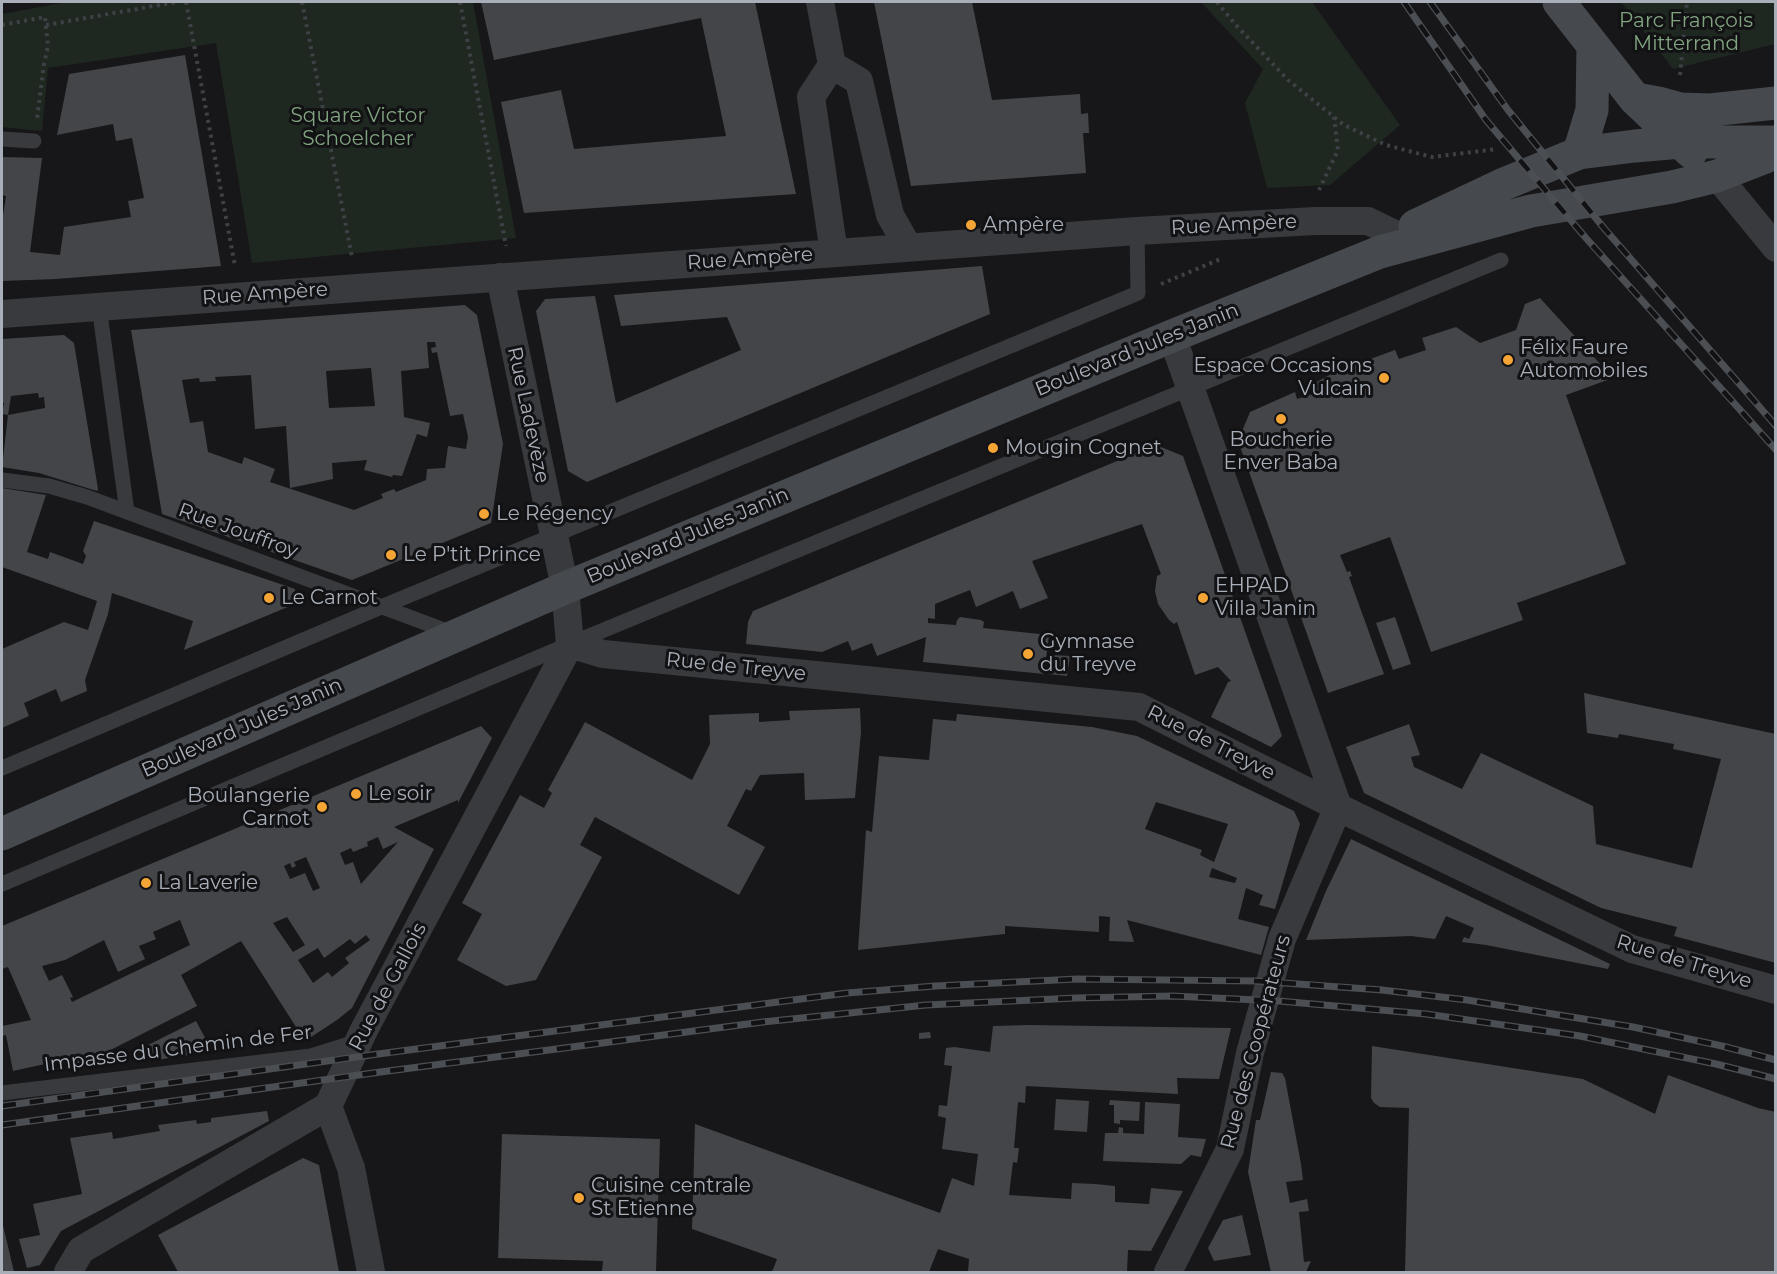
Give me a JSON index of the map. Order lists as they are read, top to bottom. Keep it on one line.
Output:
{"streets":{"main road":["Boulevard Jules Janin"],"street":["Rue Ampère","Rue Ladevèze","Rue de Treyve","Rue de Gallois","Rue des Coopérateurs"],"lane":["Rue Jouffroy","Impasse du Chemin de Fer"]},"crossings":[["Rue Ampère","Boulevard Jules Janin"],["Rue Ampère","Rue Ladevèze"],["Boulevard Jules Janin","Rue Ladevèze"],["Boulevard Jules Janin","Rue Jouffroy"],["Rue de Treyve","Rue de Gallois"],["Rue de Treyve","Rue des Coopérateurs"],["Rue de Gallois","Impasse du Chemin de Fer"]],"parks":["Parc François Mitterrand","Square Victor Schoelcher"],"places":["Ampère","Félix Faure Automobiles","Espace Occasions Vulcain","Boucherie Enver Baba","Mougin Cognet","Le Régency","Le P'tit Prince","Le Carnot","EHPAD Villa Janin","Gymnase du Treyve","Le soir","Boulangerie Carnot","La Laverie","Cuisine centrale St Etienne"]}
